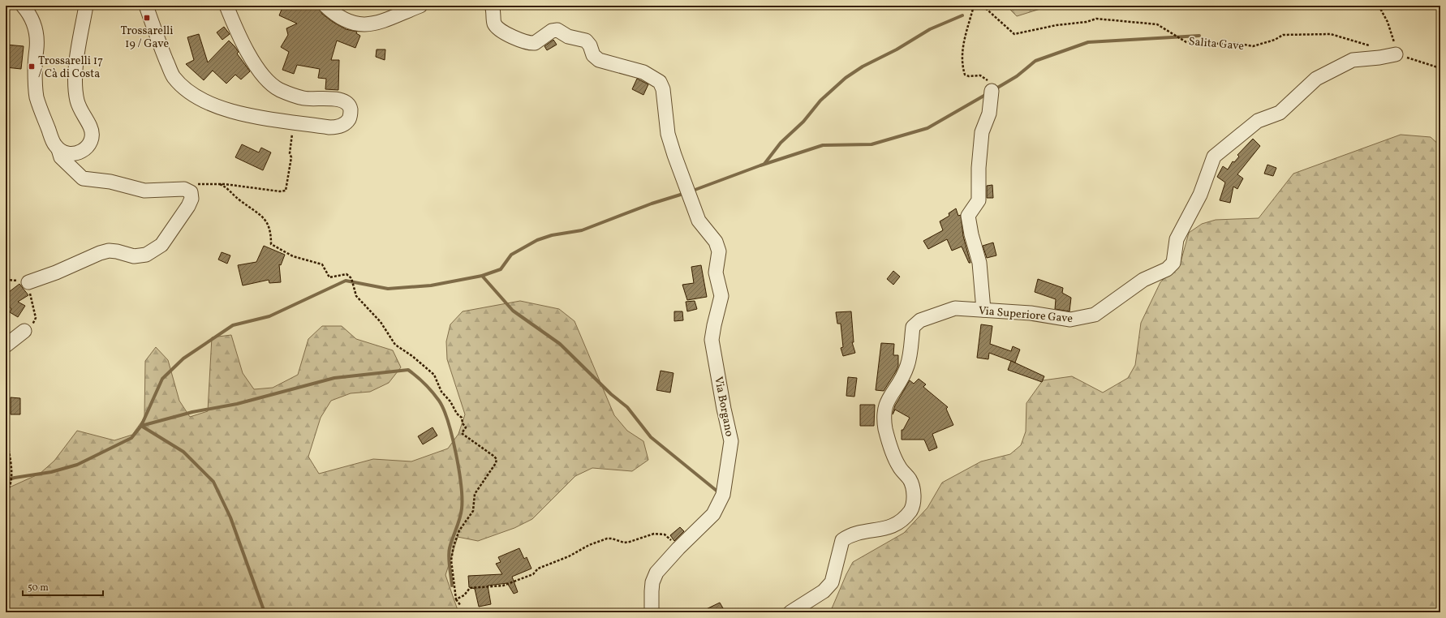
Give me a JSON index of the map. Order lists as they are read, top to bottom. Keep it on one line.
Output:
{"streets":{"street":["Via Superiore Gave","Via Borgano"],"path":["Salita Gave"]},"places":{"transit":["Trossarelli 19 / Gave","Trossarelli 17 / Cà di Costa"]},"scale_bar":"50 m"}
